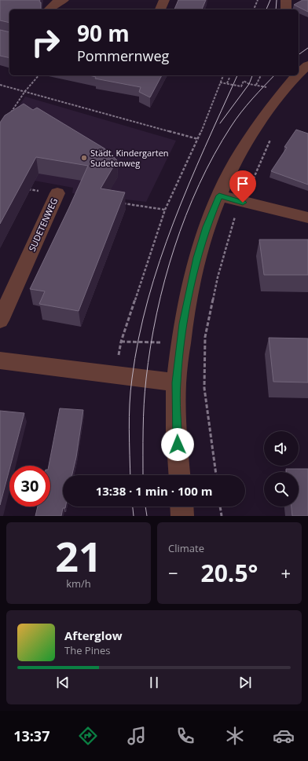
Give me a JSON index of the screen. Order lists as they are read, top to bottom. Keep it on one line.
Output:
{"streets":{"street":["SUDETENWEG"]},"places":["Städt. Kindergarten Sudetenweg"],"page":{"turn":["90 m","Pommernweg"],"limit":"30","trip":"13:38 · 1 min · 100 m","tile":[["21","km/h"],"Climate"],"heat":["−","20.5°","+"],"song":["Afterglow","The Pines"],"tabs":"13:37"}}
